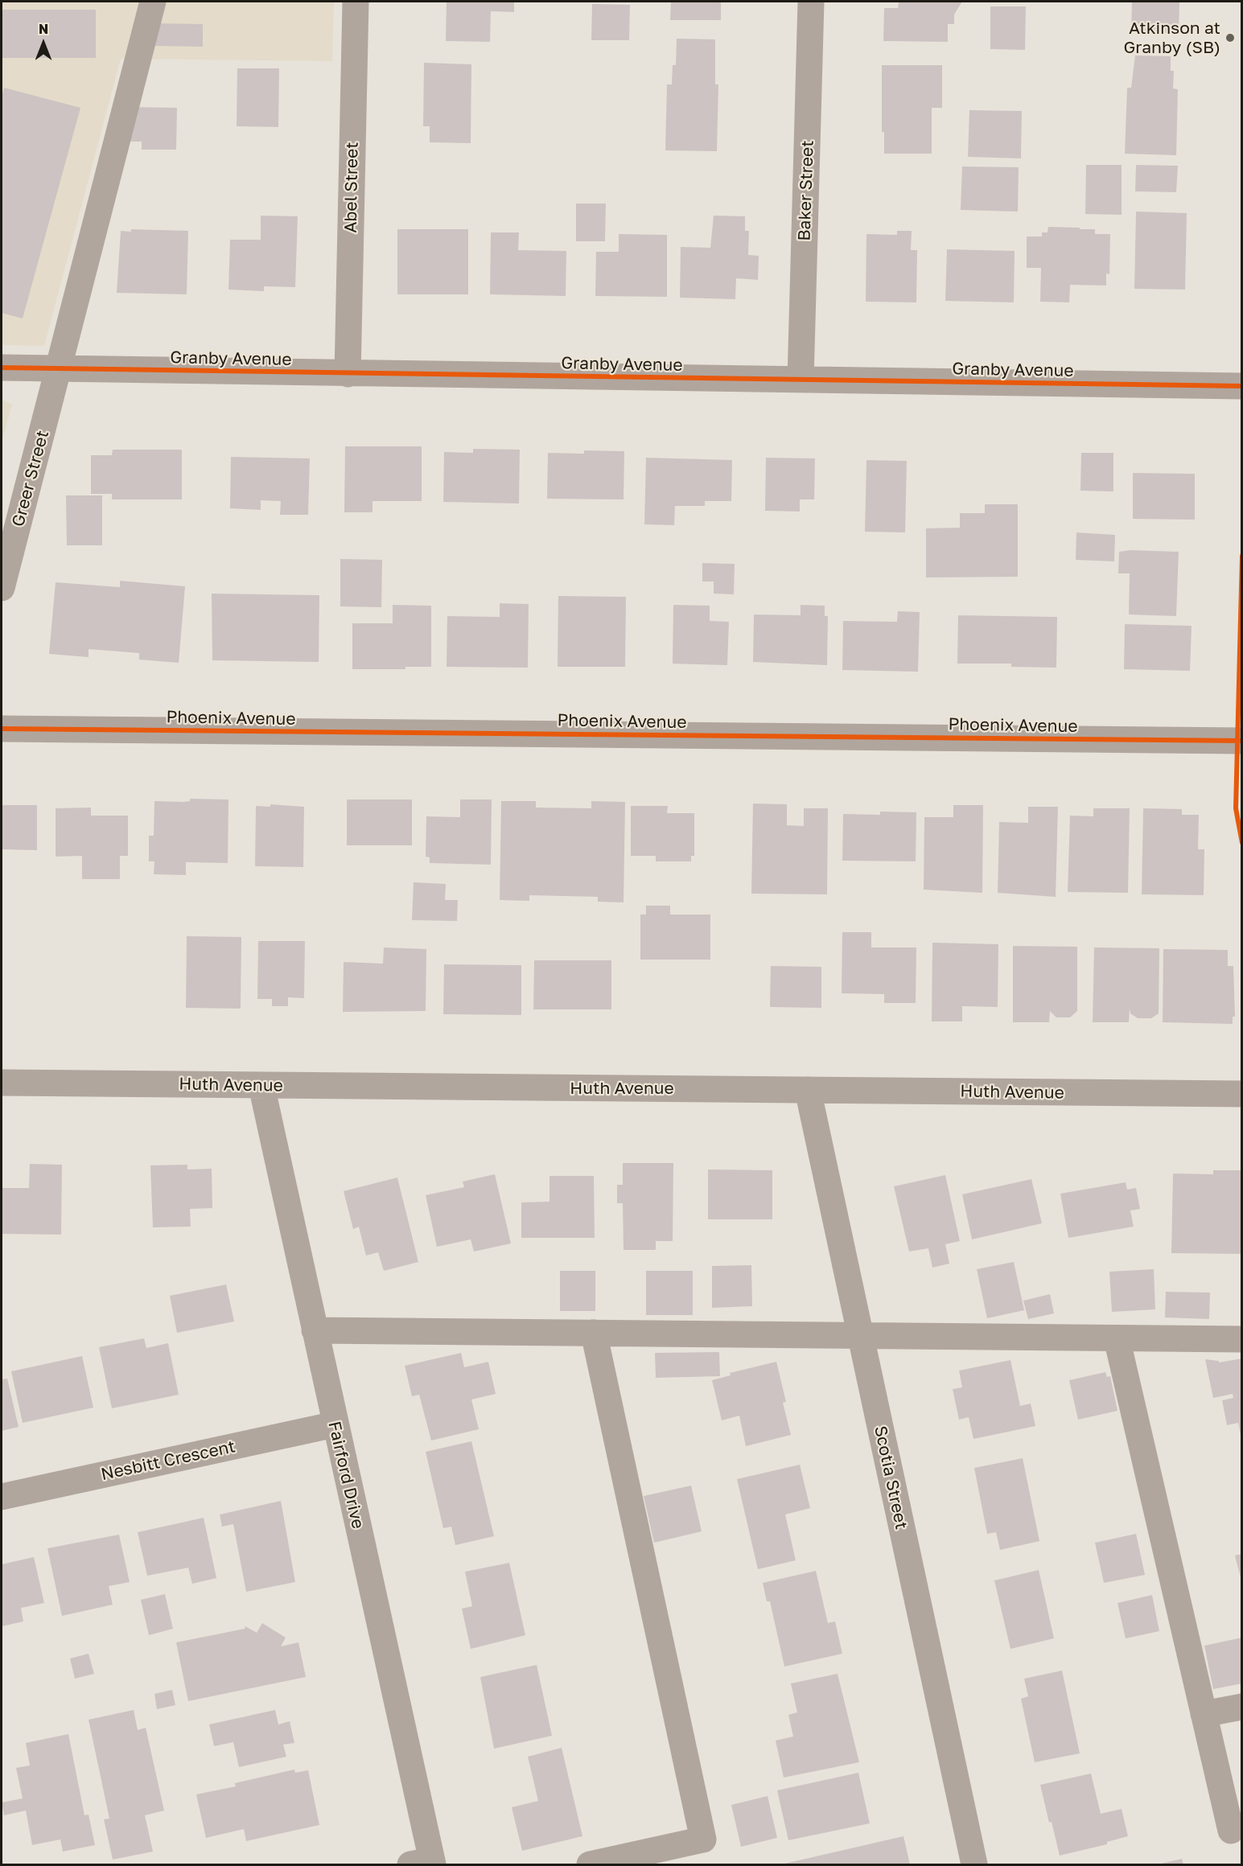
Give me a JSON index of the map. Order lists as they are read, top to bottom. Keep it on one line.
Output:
{"streets":{"street":["Abel Street","Baker Street","Granby Avenue","Greer Street","Phoenix Avenue","Huth Avenue","Nesbitt Crescent","Fairford Drive","Scotia Street"]},"crossings":[["Abel Street","Granby Avenue"],["Baker Street","Granby Avenue"],["Granby Avenue","Greer Street"],["Huth Avenue","Fairford Drive"],["Huth Avenue","Scotia Street"],["Nesbitt Crescent","Fairford Drive"]],"places":["Atkinson at Granby (SB)"],"north":"top"}
